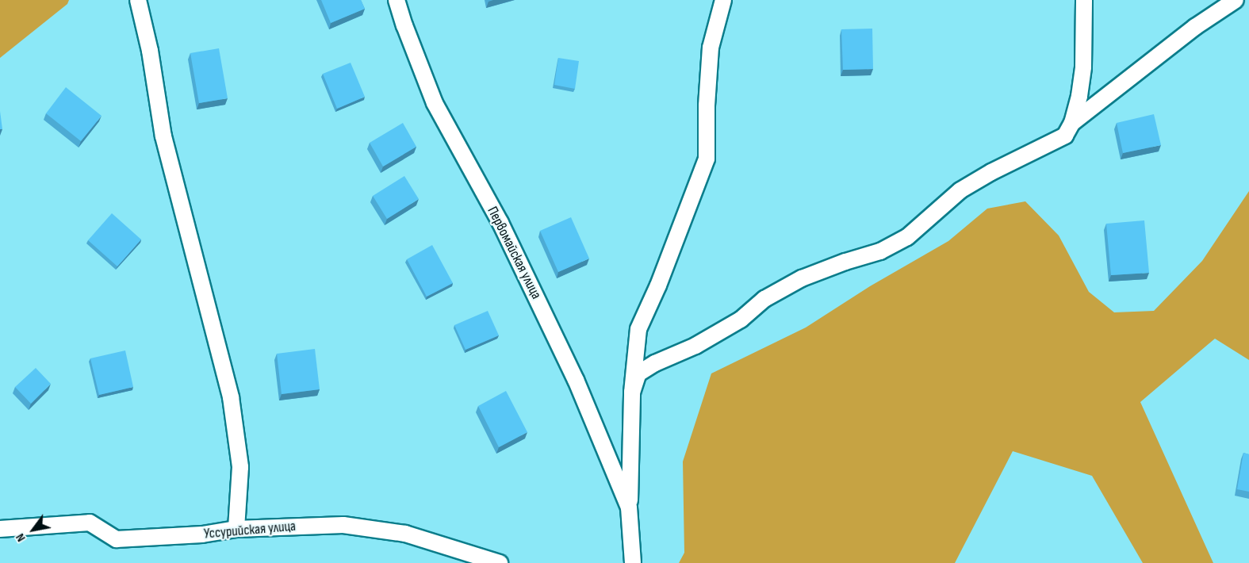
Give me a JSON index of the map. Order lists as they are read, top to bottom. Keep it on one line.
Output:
{"streets":{"street":["Первомайская улица","Уссурийская улица"]},"north":"bottom left"}
